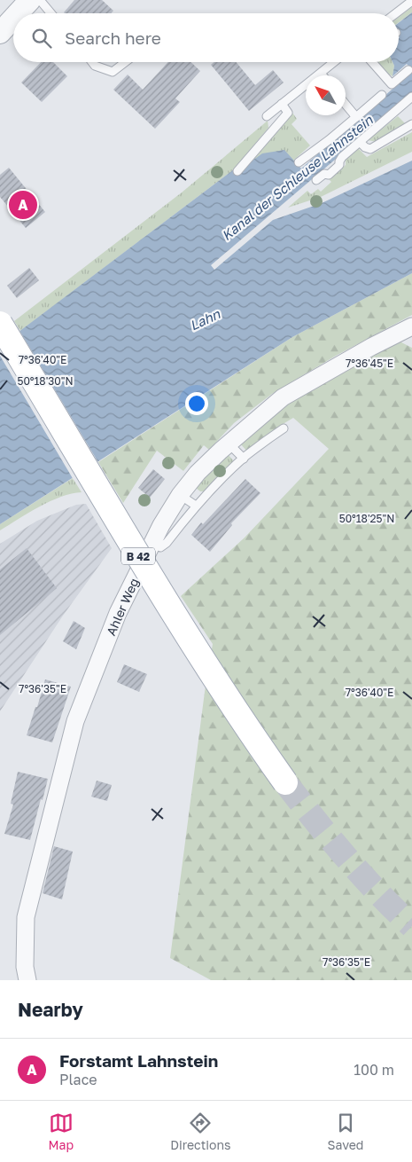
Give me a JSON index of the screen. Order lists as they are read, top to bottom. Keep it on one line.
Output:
{"streets":{"main road":["B 42"],"street":["Ahler Weg"]},"water":["Kanal der Schleuse Lahnstein","Lahn"],"north":"top left","page":{"search":"Search here","pins":"A","heading":"Nearby","list":[{"mark":"A","name":"Forstamt Lahnstein","note":"Place","value":"100 m"}],"nav":["Map","Directions","Saved"]},"coordinates":["7°36'40\"E","7°36'45\"E","50°18'30\"N","50°18'25\"N","7°36'35\"E"]}
